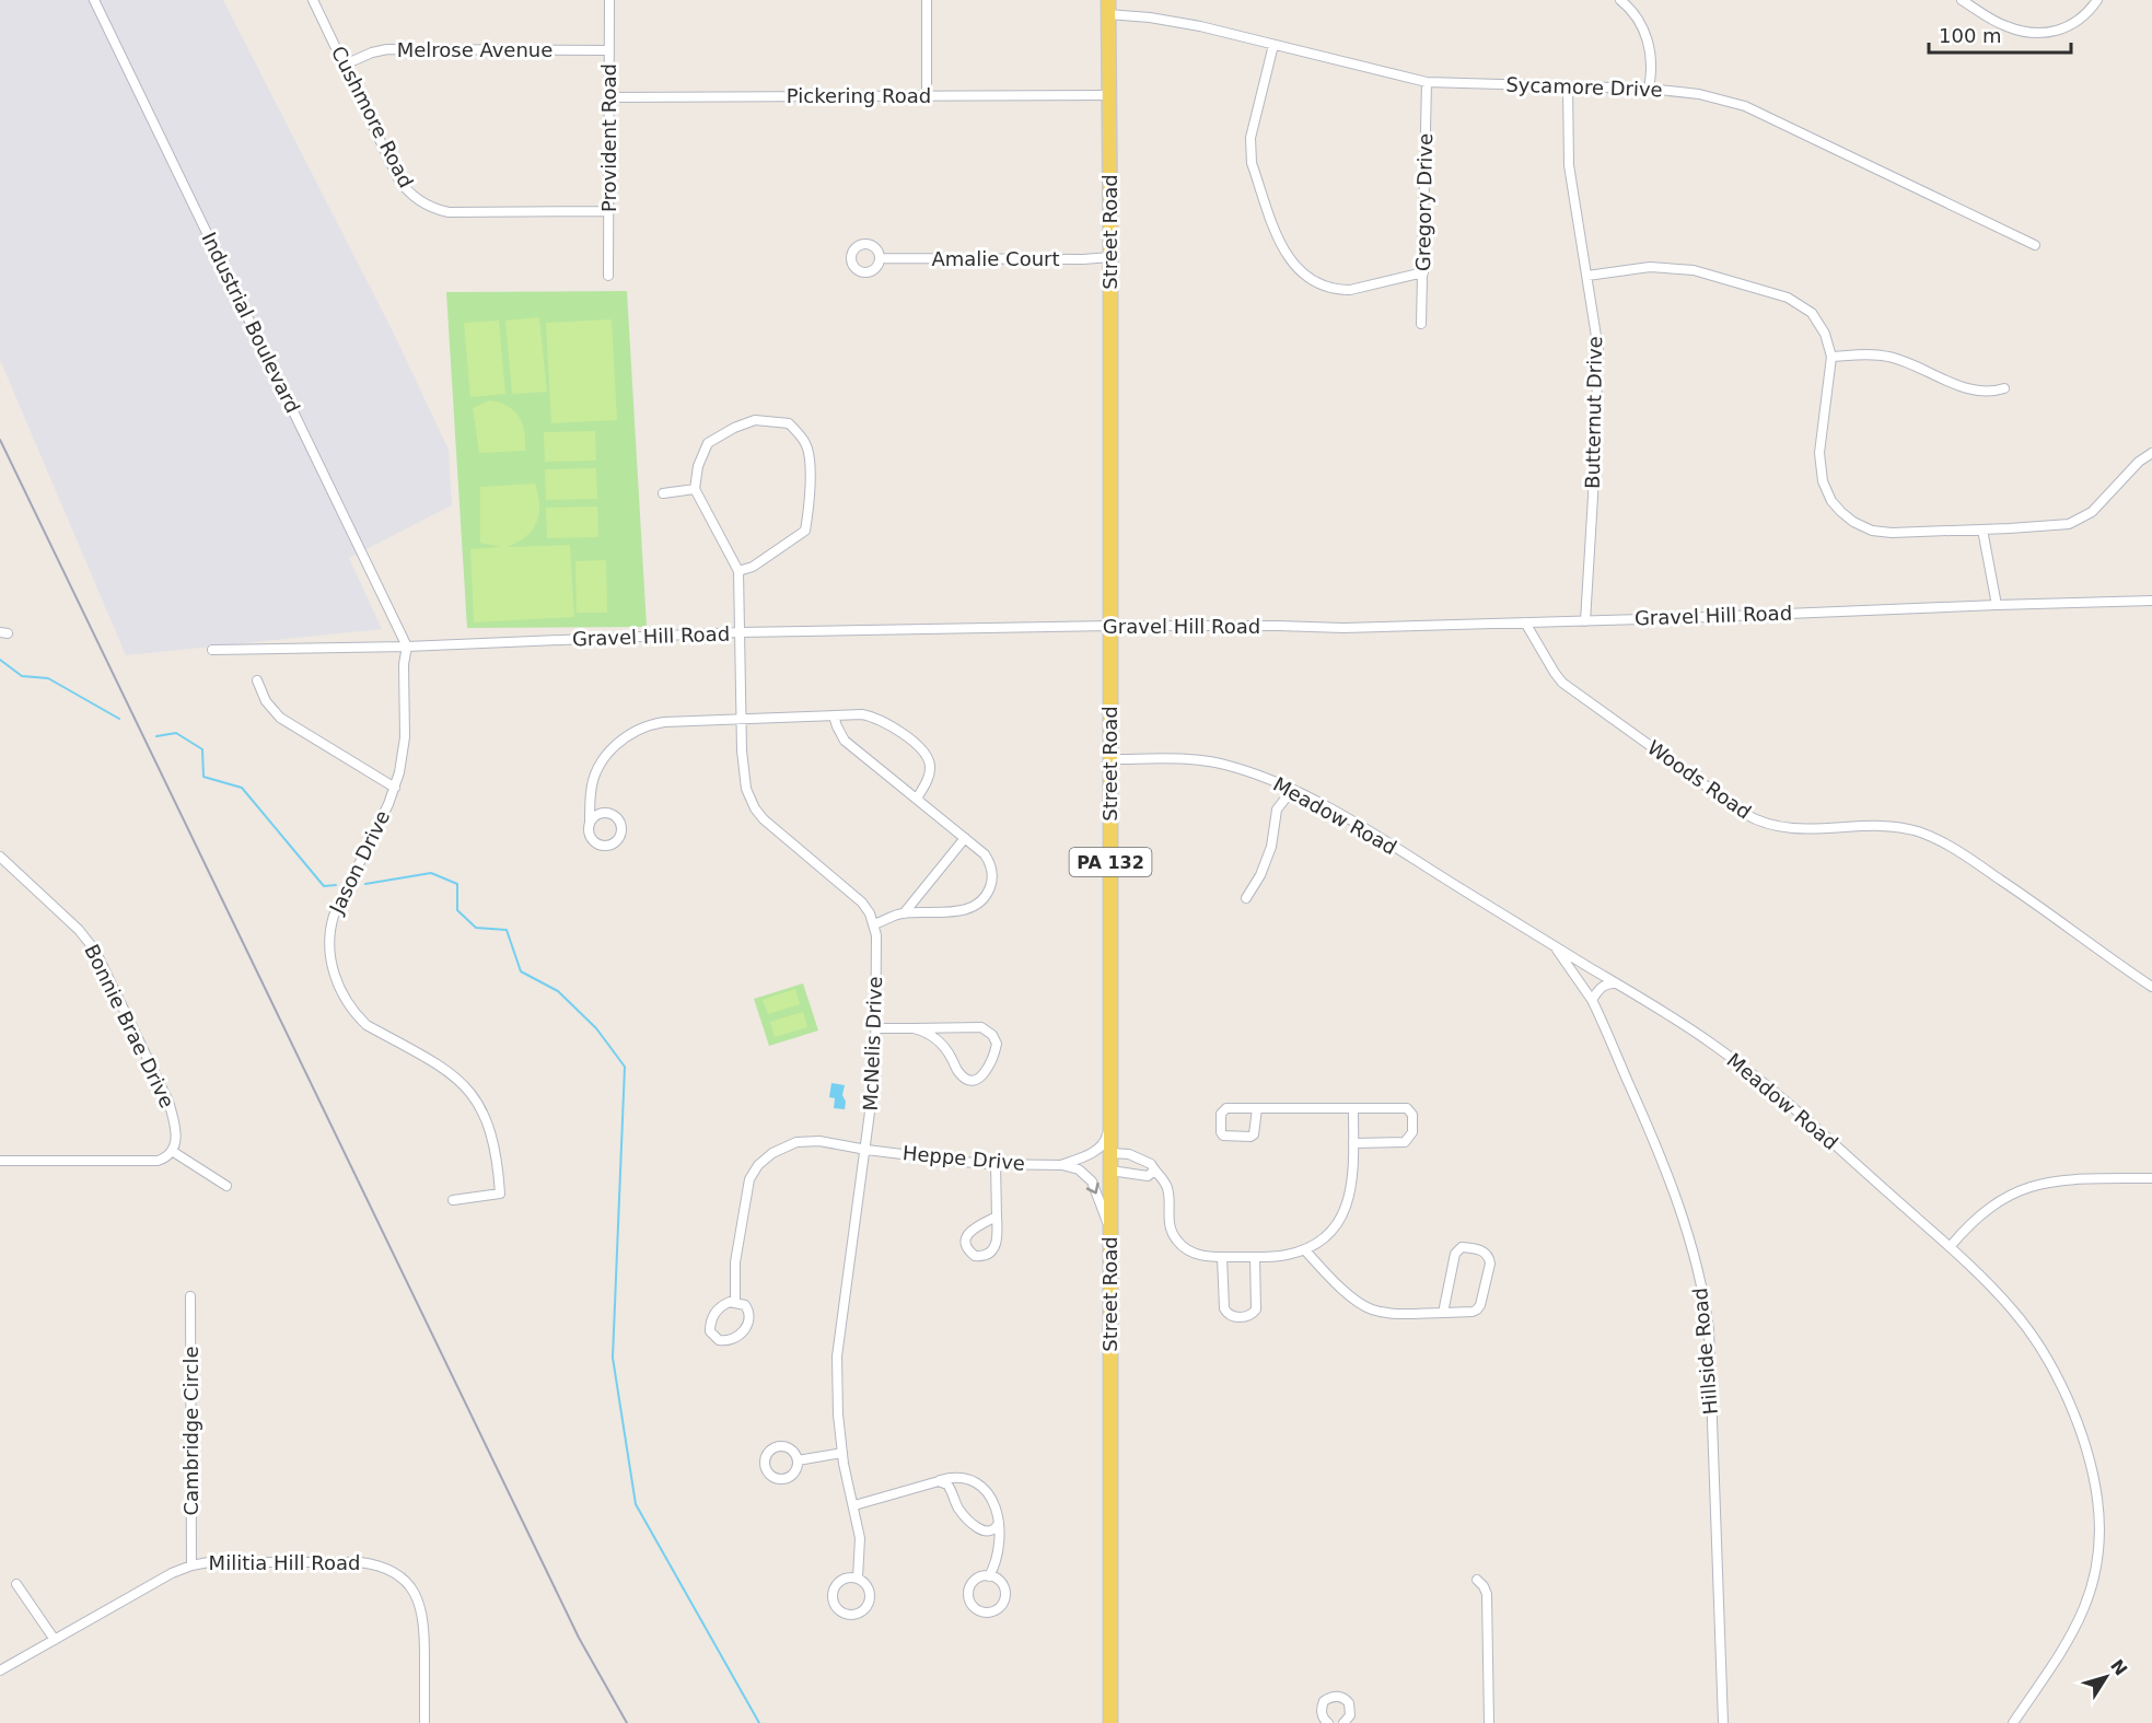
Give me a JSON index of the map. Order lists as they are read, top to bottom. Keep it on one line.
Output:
{"streets":{"main road":["Street Road","PA 132"],"street":["Melrose Avenue","Sycamore Drive","Pickering Road","Cushmore Road","Provident Road","Gregory Drive","Amalie Court","Industrial Boulevard","Butternut Drive","Gravel Hill Road","Woods Road","Meadow Road","Jason Drive","Bonnie Brae Drive","McNelis Drive","Heppe Drive","Hillside Road","Cambridge Circle","Militia Hill Road"]},"crossings":[["Melrose Avenue","Cushmore Road"],["Melrose Avenue","Provident Road"],["Sycamore Drive","Gregory Drive"],["Sycamore Drive","Street Road"],["Sycamore Drive","Butternut Drive"],["Pickering Road","Provident Road"],["Pickering Road","Street Road"],["Cushmore Road","Provident Road"],["Street Road","Amalie Court"],["Street Road","Gravel Hill Road"],["Street Road","Meadow Road"],["Street Road","Heppe Drive"],["Industrial Boulevard","Gravel Hill Road"],["Industrial Boulevard","Jason Drive"],["Butternut Drive","Gravel Hill Road"],["Gravel Hill Road","Woods Road"],["Gravel Hill Road","Jason Drive"],["Meadow Road","Hillside Road"],["McNelis Drive","Heppe Drive"],["Cambridge Circle","Militia Hill Road"]],"scale_bar":"100 m","north":"top right"}
